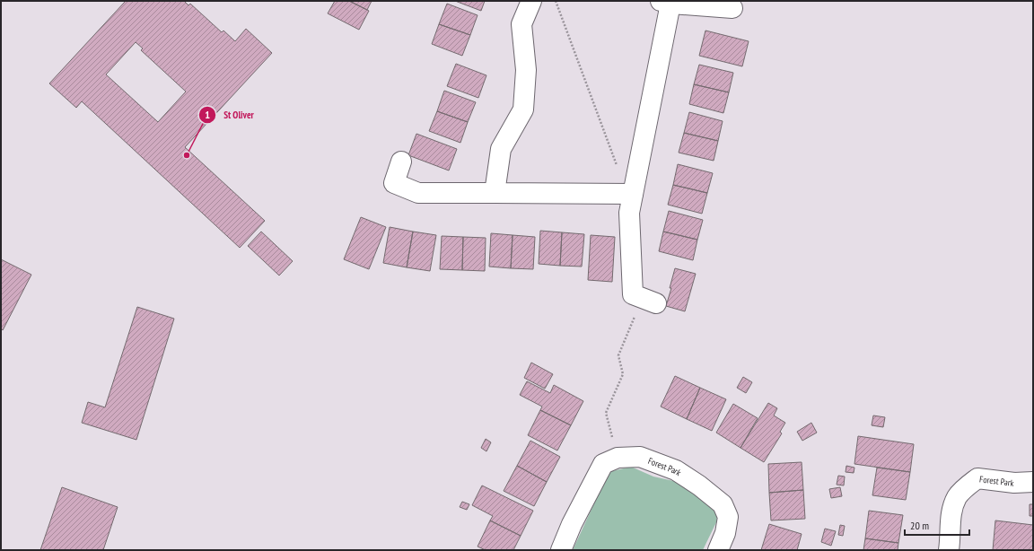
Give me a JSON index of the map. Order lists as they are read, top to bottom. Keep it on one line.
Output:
{"streets":{"street":["Forest Park"]},"places":["St Oliver"],"scale_bar":"20 m"}
